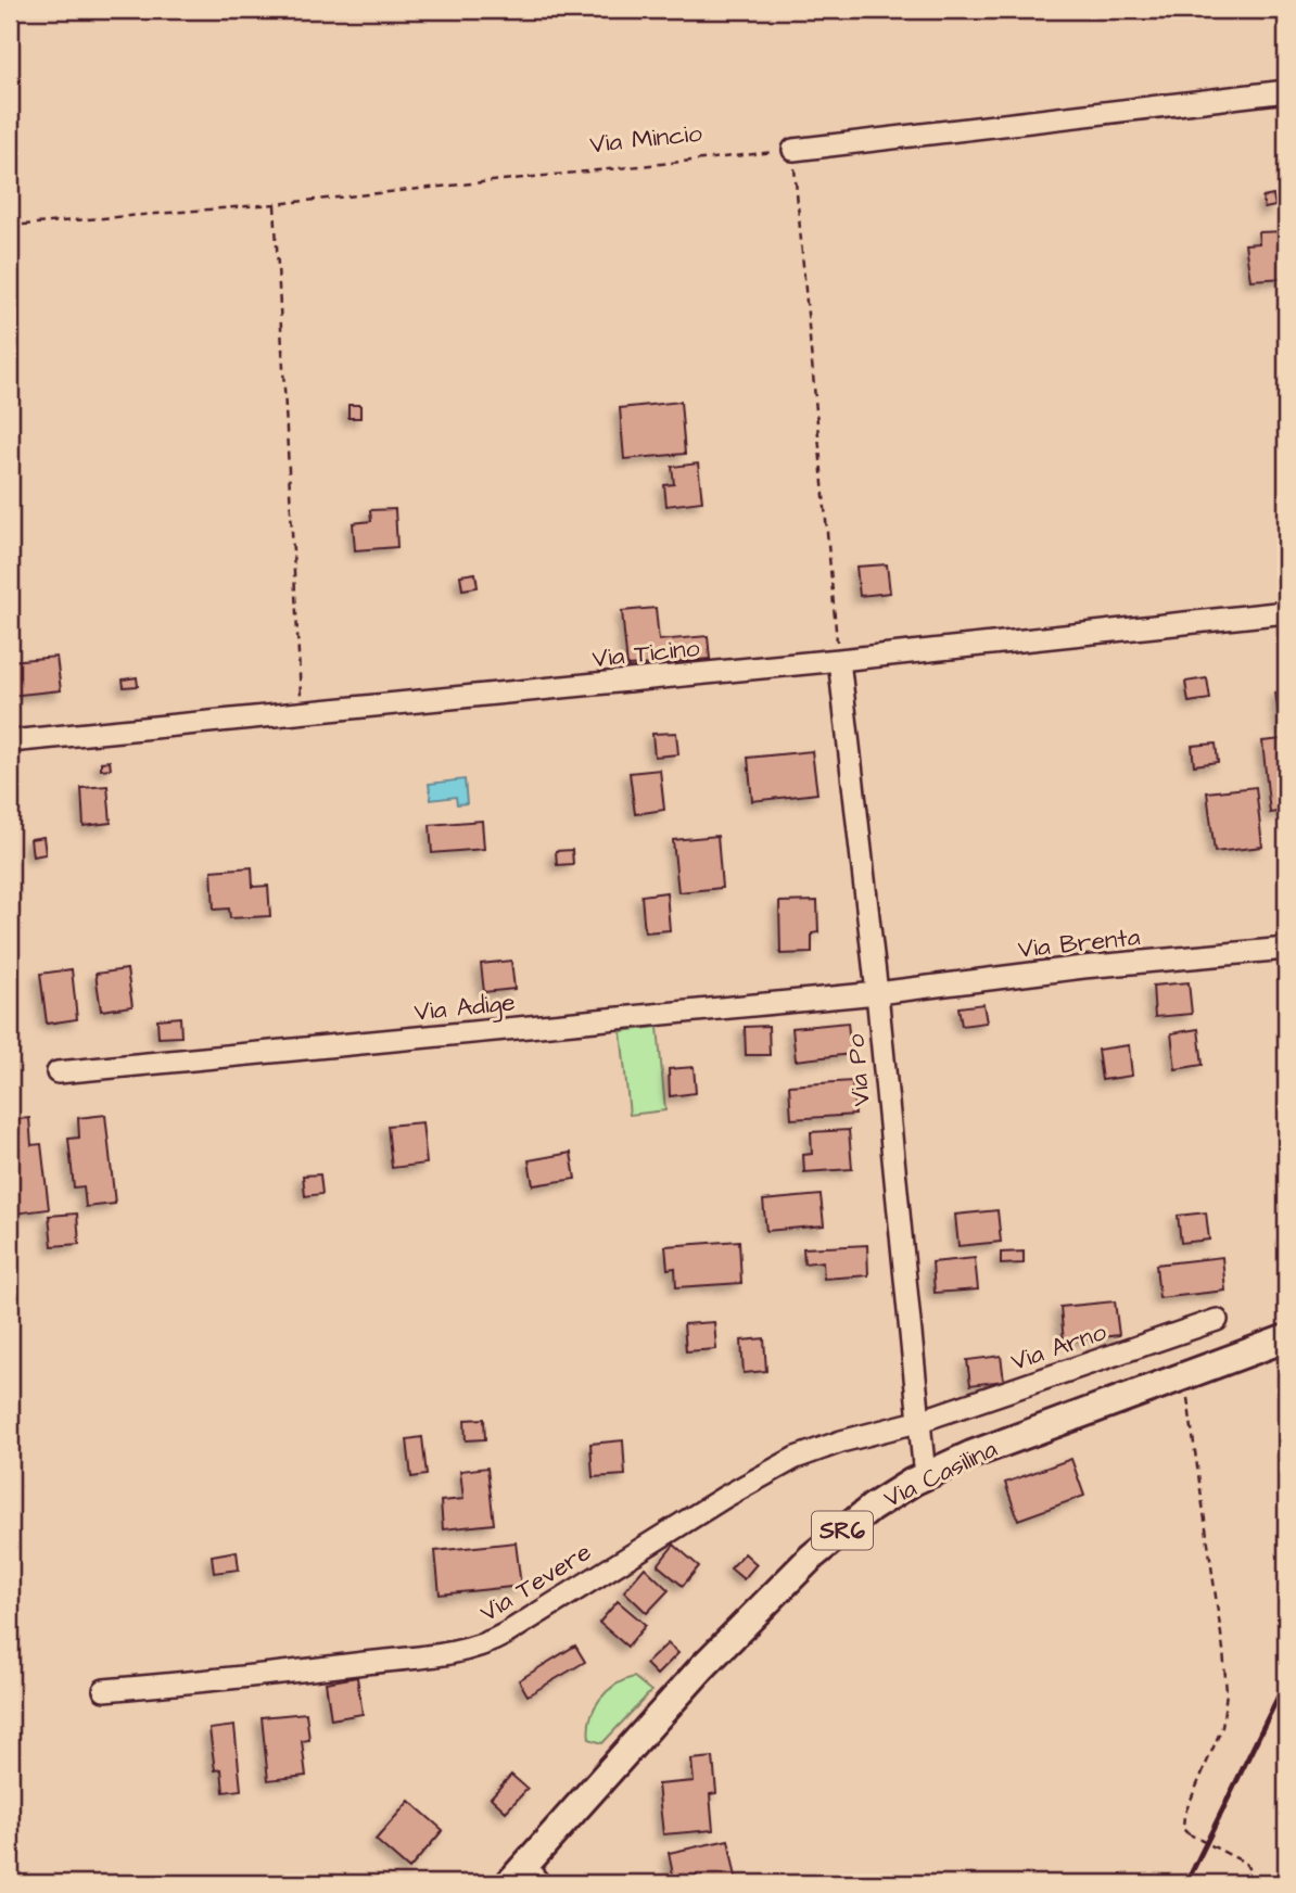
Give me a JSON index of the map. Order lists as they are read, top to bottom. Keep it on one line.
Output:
{"streets":{"main road":["Via Casilina","SR6"],"street":["Via Ticino","Via Brenta","Via Adige","Via Po","Via Arno","Via Tevere"],"path":["Via Mincio"]},"crossings":[["Via Ticino","Via Po"],["Via Brenta","Via Adige"],["Via Brenta","Via Po"],["Via Adige","Via Po"],["Via Po","Via Arno"],["Via Po","Via Casilina"],["Via Po","Via Tevere"],["Via Arno","Via Tevere"]]}
